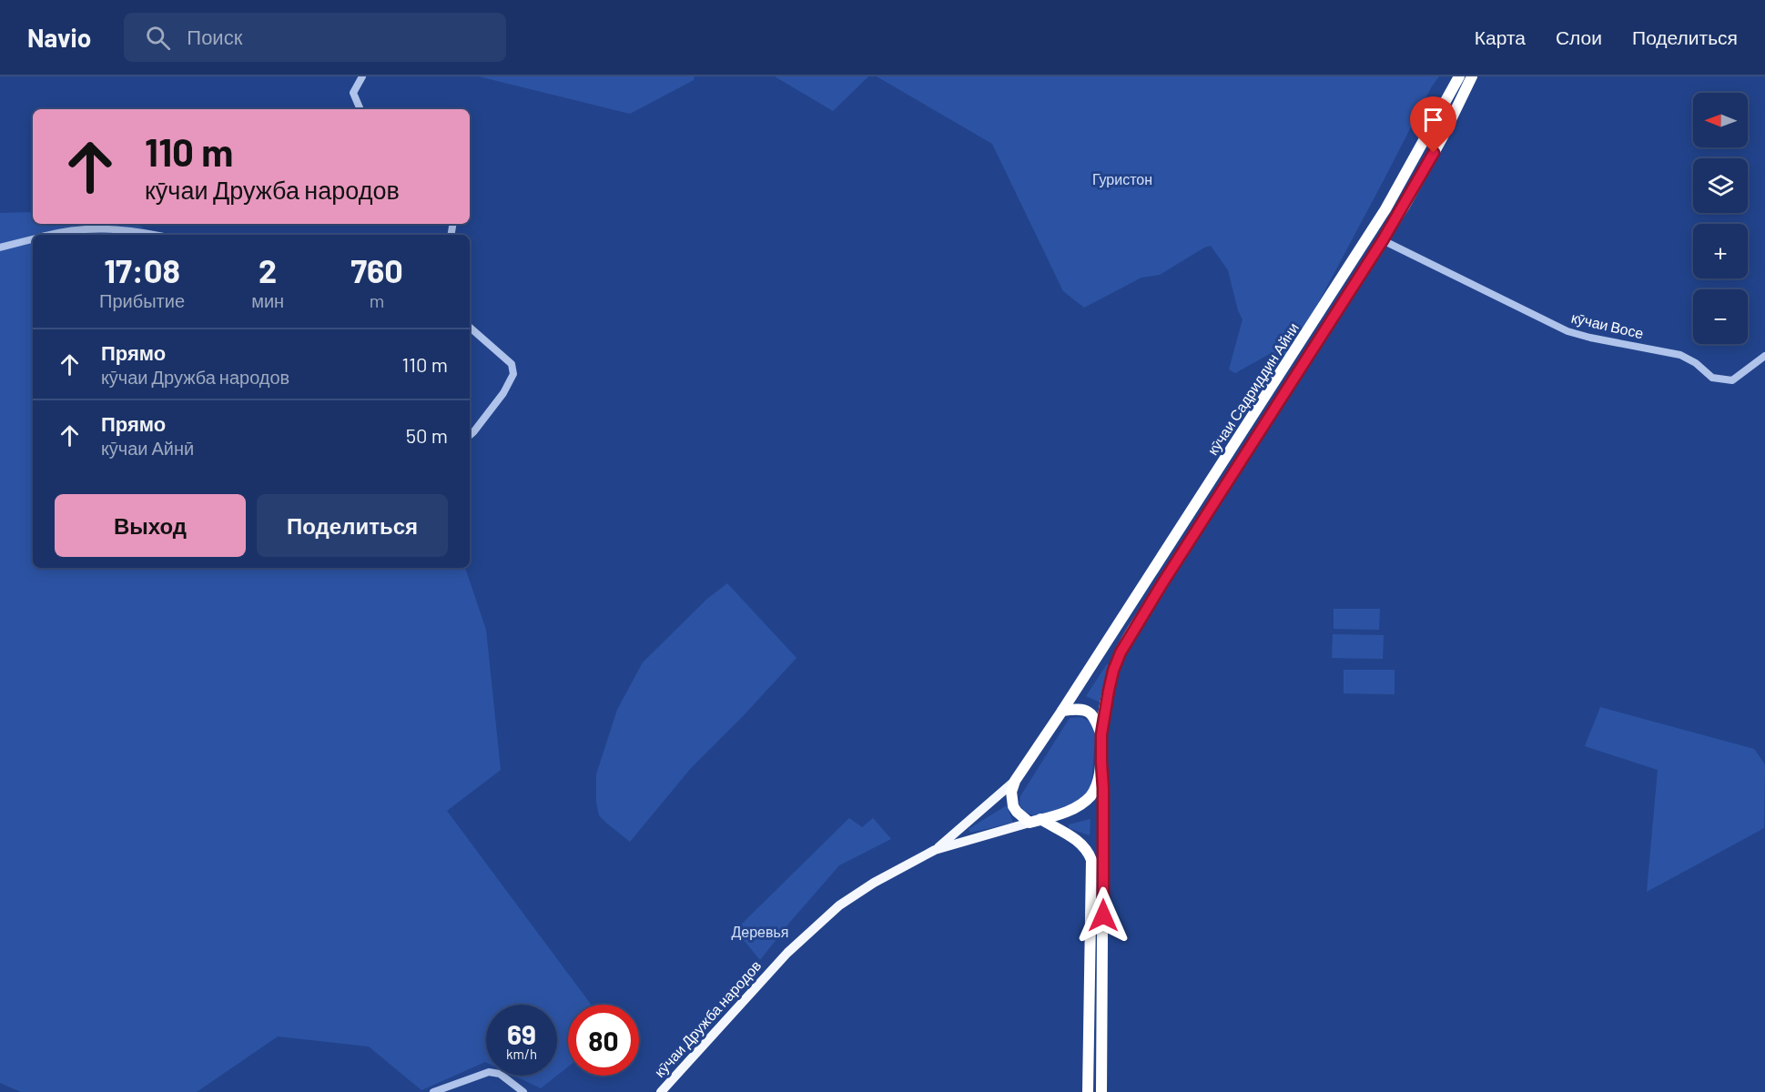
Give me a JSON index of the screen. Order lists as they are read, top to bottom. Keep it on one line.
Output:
{"streets":{"highway":["кӯчаи Садриддин Айни"],"main road":["кӯчаи Дружба народов"],"street":["кӯчаи Восе"]},"crossings":[["кӯчаи Восе","кӯчаи Садриддин Айни"]],"parks":["Гуристон","Деревья"],"north":"left","page":{"header":"Navio","search":"Поиск","nav":["Карта","Слои","Поделиться"],"map_buttons":["+","−"],"turn":["110 m","кӯчаи Дружба народов"],"eta":["17:08","Прибытие","2","мин","760","m"],"list":[{"name":"Прямо","note":"кӯчаи Дружба народов","value":"110 m"},{"name":"Прямо","note":"кӯчаи Айнӣ","value":"50 m"}],"buttons":["Выход","Поделиться"],"speed":"69 km/h","limit":"80"}}
